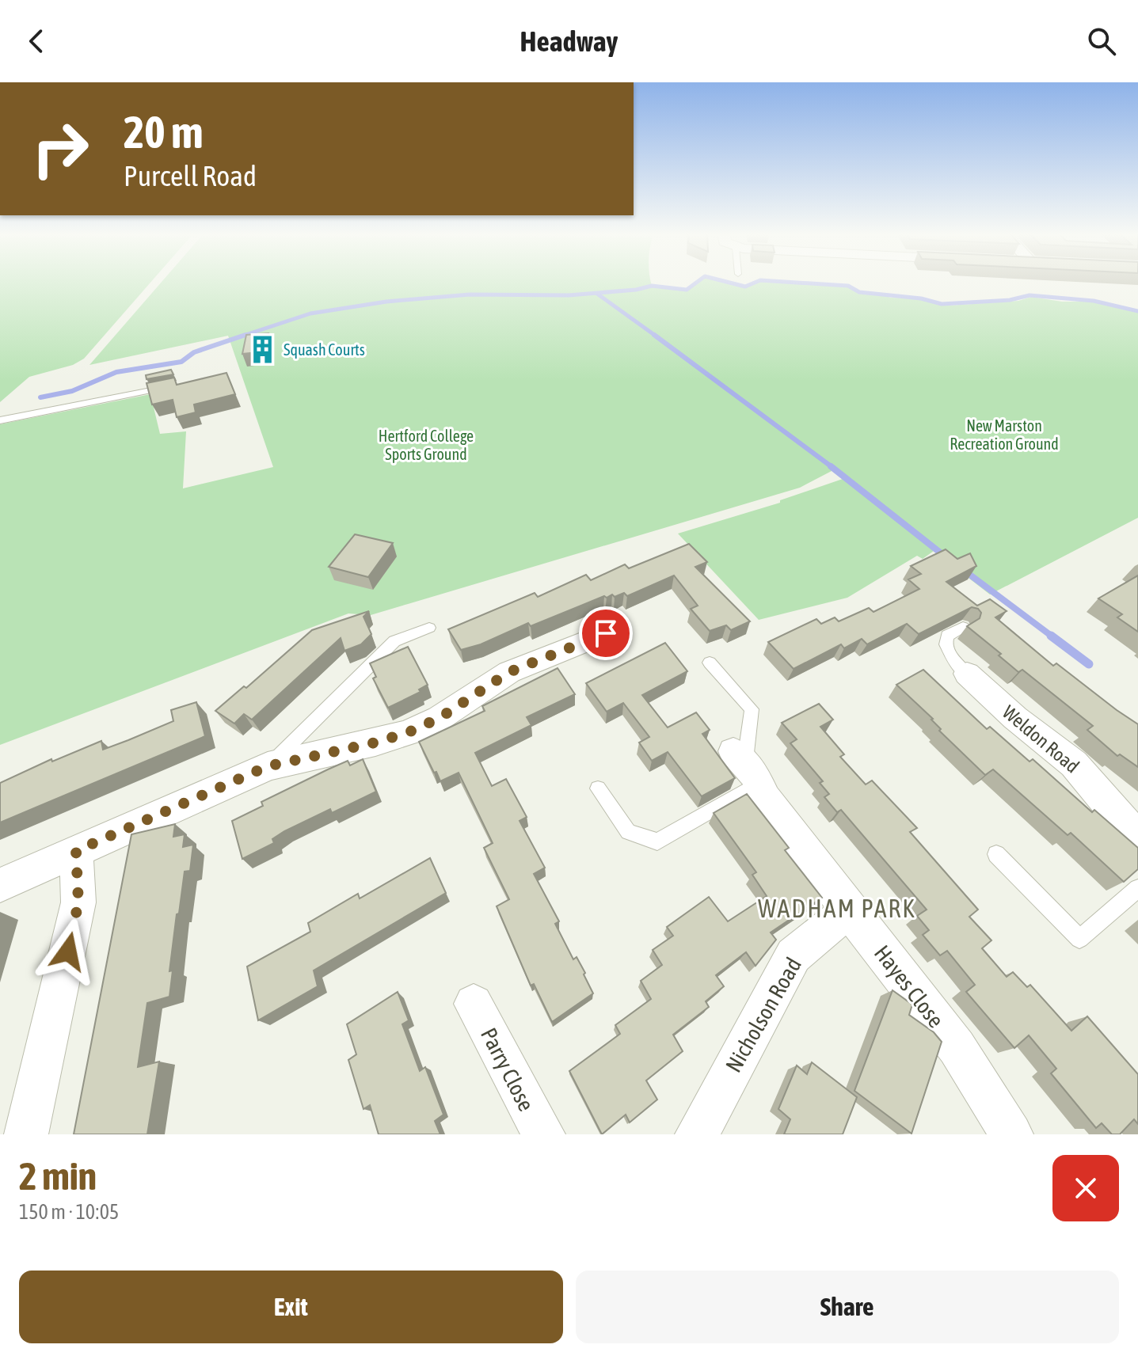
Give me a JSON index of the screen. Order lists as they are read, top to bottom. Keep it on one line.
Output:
{"streets":{"street":["Weldon Road","Hayes Close","Nicholson Road","Parry Close"]},"crossings":[["Hayes Close","Nicholson Road"]],"districts":["WADHAM PARK"],"parks":["New Marston Recreation Ground","Hertford College Sports Ground"],"places":{"building":["Squash Courts"]},"page":{"header":"Headway","turn":["20 m","Purcell Road"],"heading":["2 min","150 m · 10:05"],"buttons":["Exit","Share"]}}
